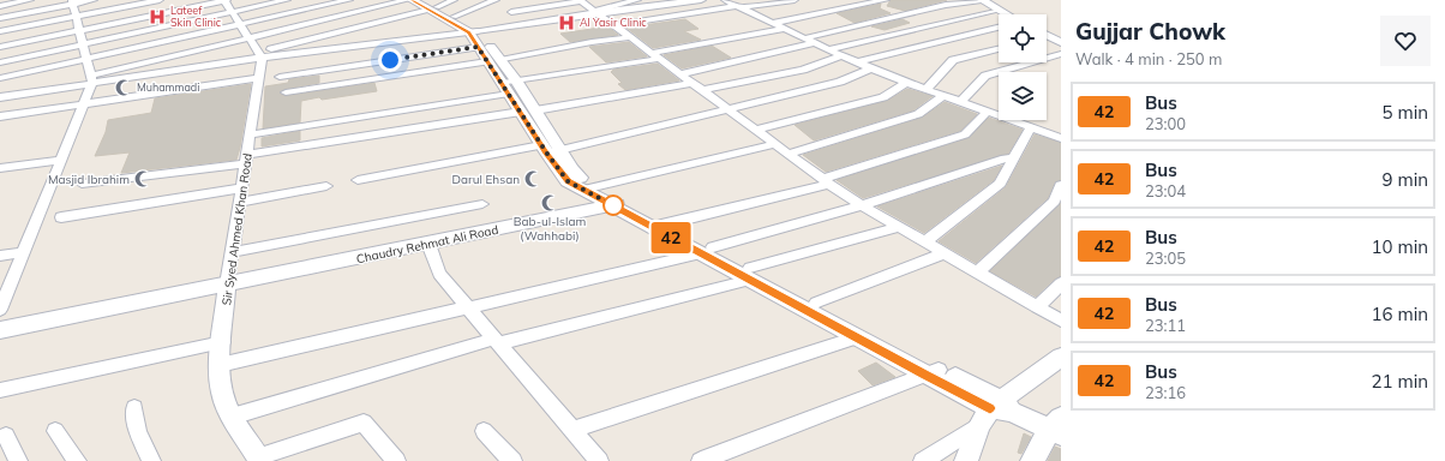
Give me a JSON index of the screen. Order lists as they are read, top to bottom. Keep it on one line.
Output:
{"streets":{"street":["Sir Syed Ahmed Khan Road","Chaudry Rehmat Ali Road"]},"crossings":[["Sir Syed Ahmed Khan Road","Chaudry Rehmat Ali Road"]],"places":{"hospital":["Lateef Skin Clinic","Al Yasir Clinic"],"mosque":["Muhammadi","Masjid Ibrahim","Darul Ehsan","Bab-ul-Islam (Wahhabi)"]},"lines":["bus line 42"],"page":{"on_map":"42","heading":["Gujjar Chowk","Walk · 4 min · 250 m"],"list":[{"mark":"42","name":"Bus","note":"23:00","value":"5 min"},{"mark":"42","name":"Bus","note":"23:04","value":"9 min"},{"mark":"42","name":"Bus","note":"23:05","value":"10 min"},{"mark":"42","name":"Bus","note":"23:11","value":"16 min"},{"mark":"42","name":"Bus","note":"23:16","value":"21 min"}]}}
